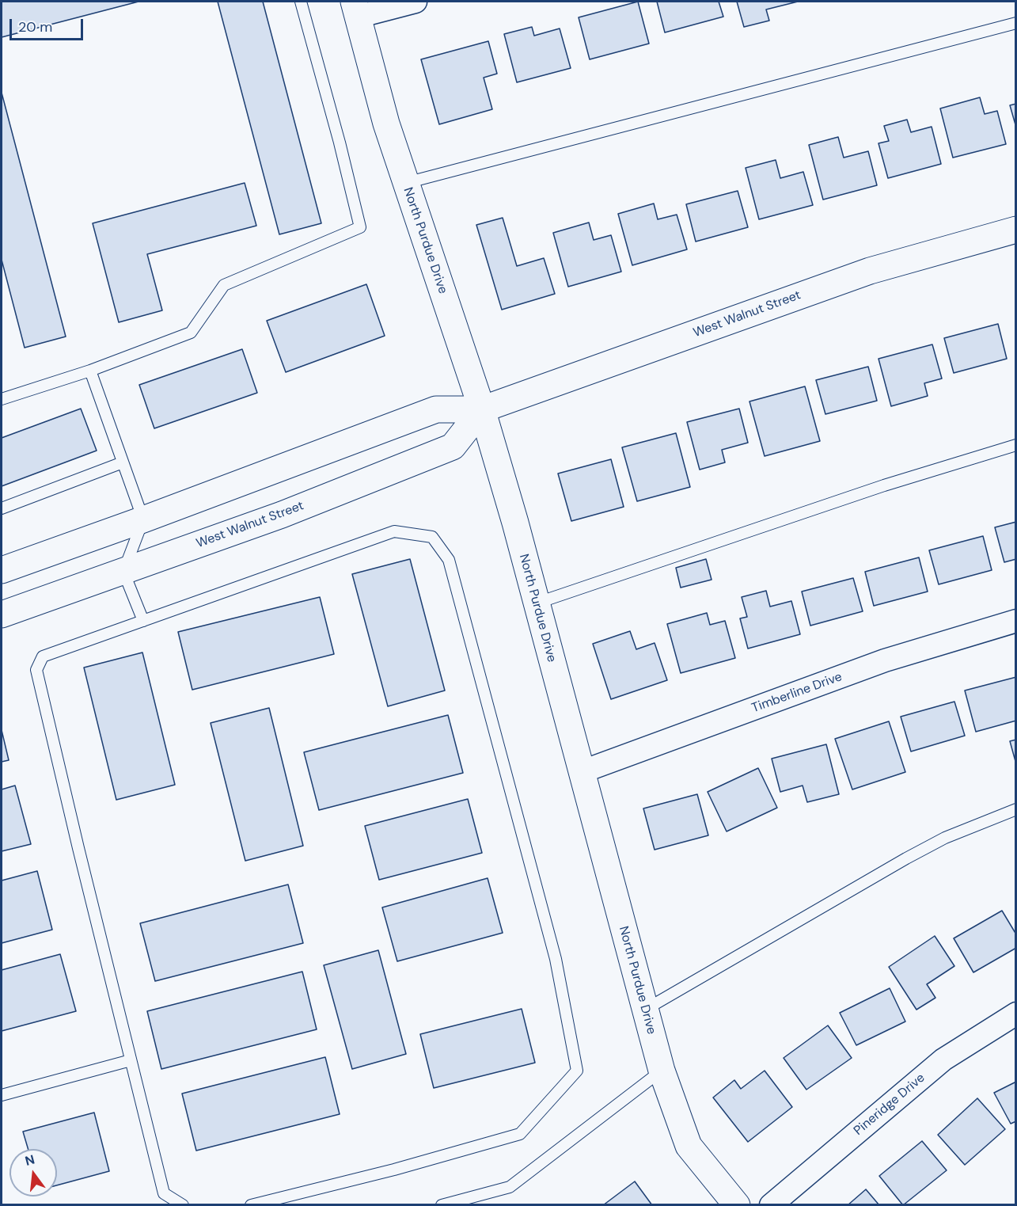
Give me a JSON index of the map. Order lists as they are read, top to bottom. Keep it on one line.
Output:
{"streets":{"main road":["North Purdue Drive","West Walnut Street"],"street":["Timberline Drive","Pineridge Drive"]},"crossings":[["North Purdue Drive","West Walnut Street"],["North Purdue Drive","Timberline Drive"]],"scale_bar":"20 m","north":"top"}
